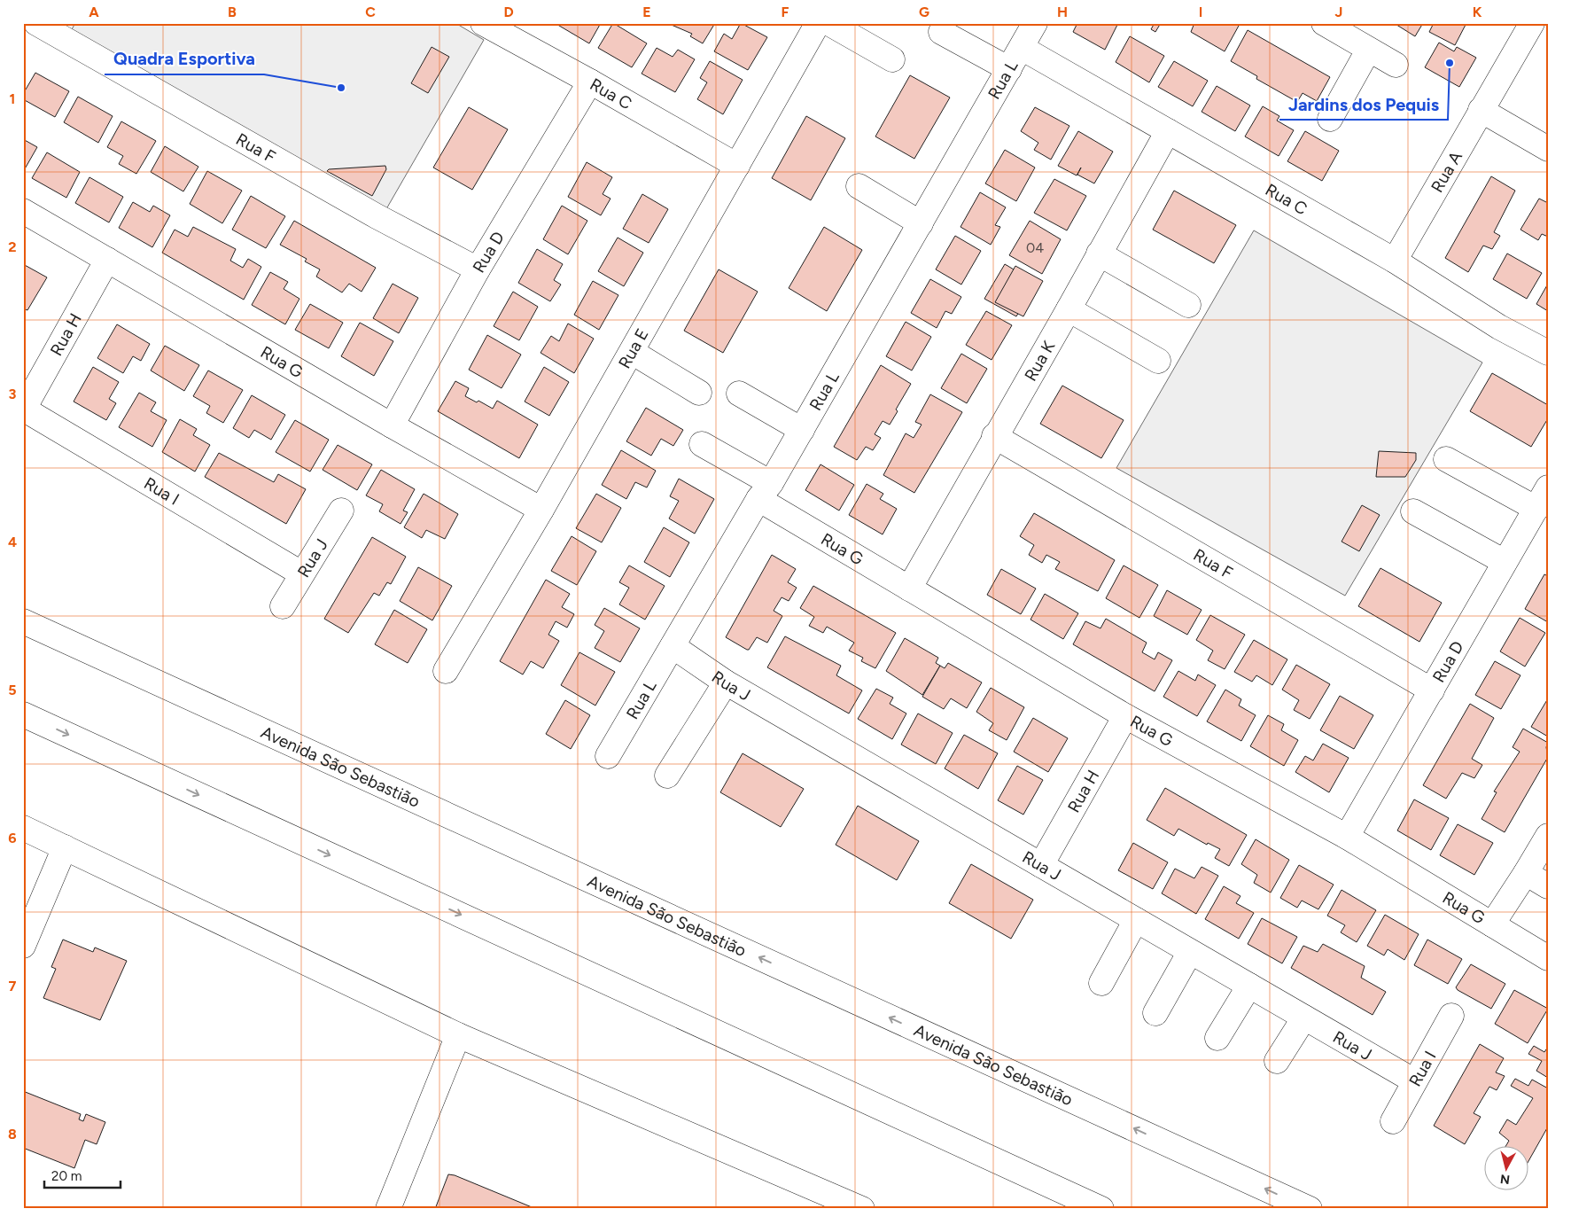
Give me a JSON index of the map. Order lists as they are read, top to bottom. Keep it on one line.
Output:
{"streets":{"street":["Rua L","Rua C","Rua F","Rua A","Rua D","Rua H","Rua E","Rua K","Rua G","Rua I","Rua J","Avenida São Sebastião"]},"crossings":[["Rua L","Rua C"],["Rua L","Rua G"],["Rua L","Rua J"],["Rua C","Rua A"],["Rua C","Rua D"],["Rua C","Rua E"],["Rua C","Rua K"],["Rua F","Rua D"],["Rua F","Rua K"],["Rua D","Rua G"],["Rua H","Rua G"],["Rua H","Rua I"],["Rua H","Rua J"],["Rua E","Rua G"],["Rua K","Rua G"],["Rua I","Rua J"]],"places":["Jardins dos Pequis","Quadra Esportiva"],"house_numbers":["04"],"scale_bar":"20 m","north":"bottom","grid":{"columns":["A","B","C","D","E","F","G","H","I","J","K"],"rows":["1","2","3","4","5","6","7","8"]}}
